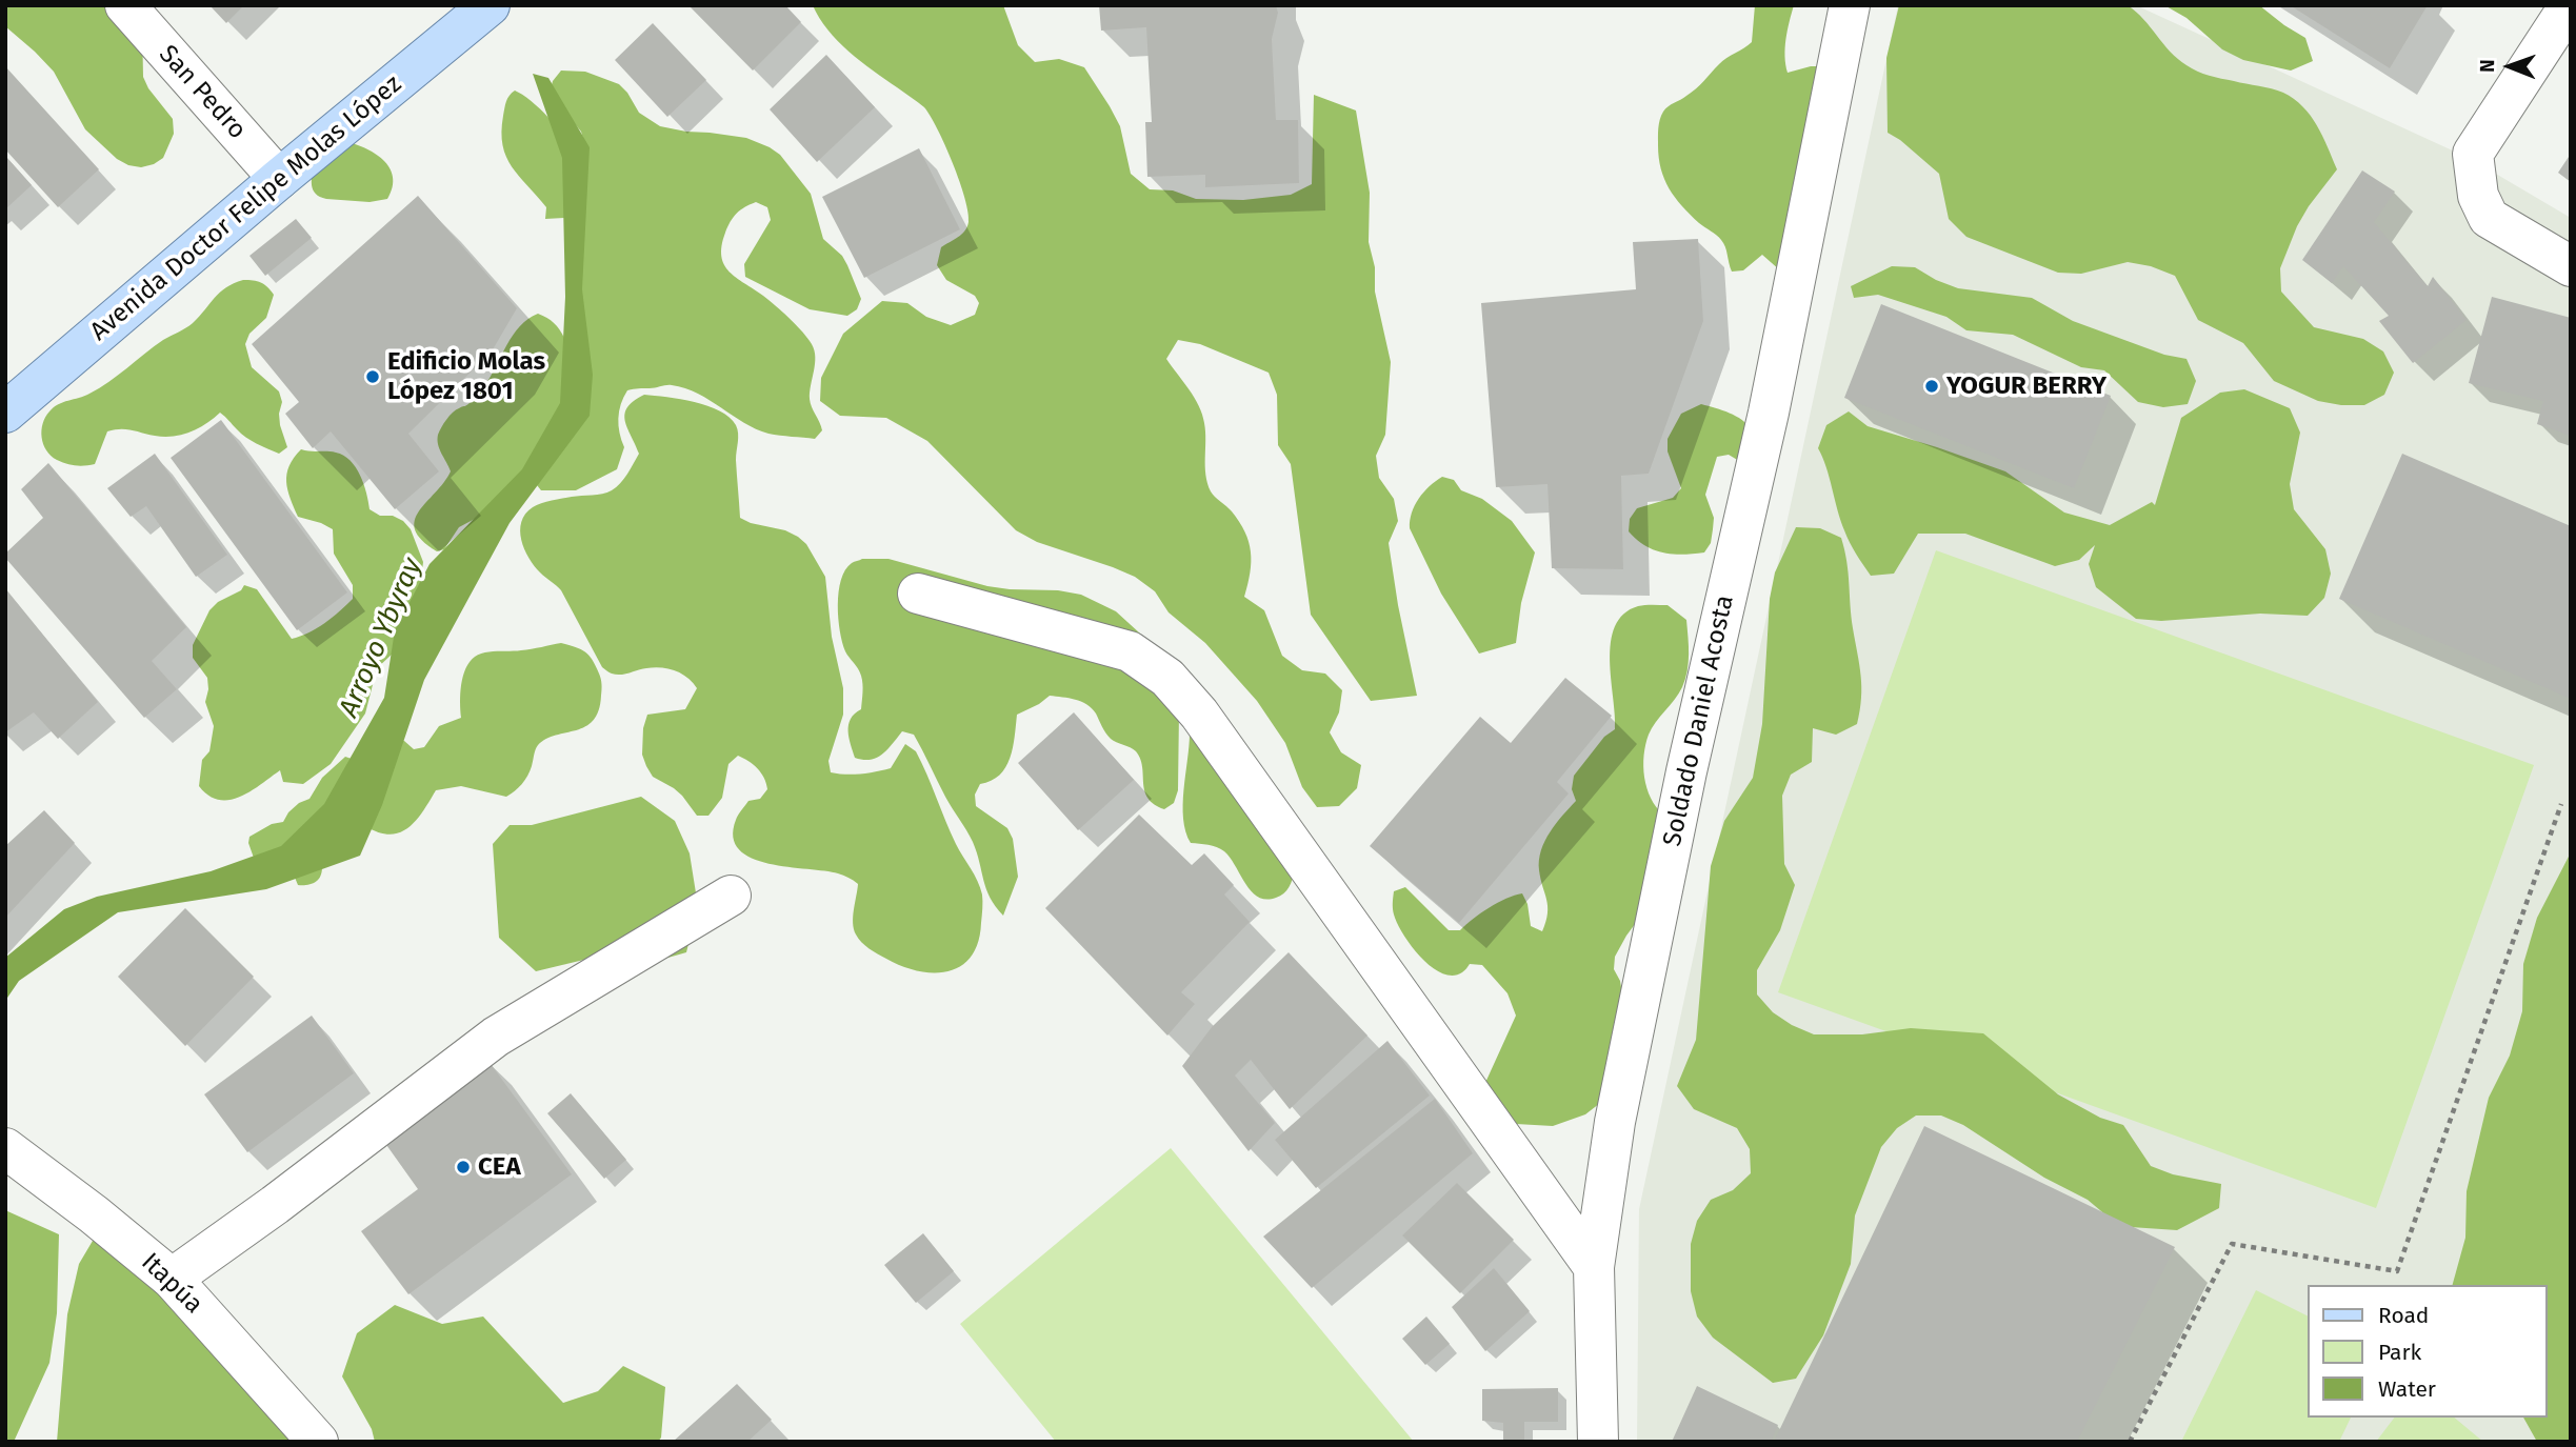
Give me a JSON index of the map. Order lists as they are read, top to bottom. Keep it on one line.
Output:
{"streets":{"main road":["Avenida Doctor Felipe Molas López"],"street":["San Pedro","Soldado Daniel Acosta","Itapúa"]},"crossings":[["San Pedro","Avenida Doctor Felipe Molas López"]],"water":["Arroyo Ybyray"],"places":["Edificio Molas López 1801","YOGUR BERRY","CEA"],"legend":["Road","Park","Water"],"north":"left"}
